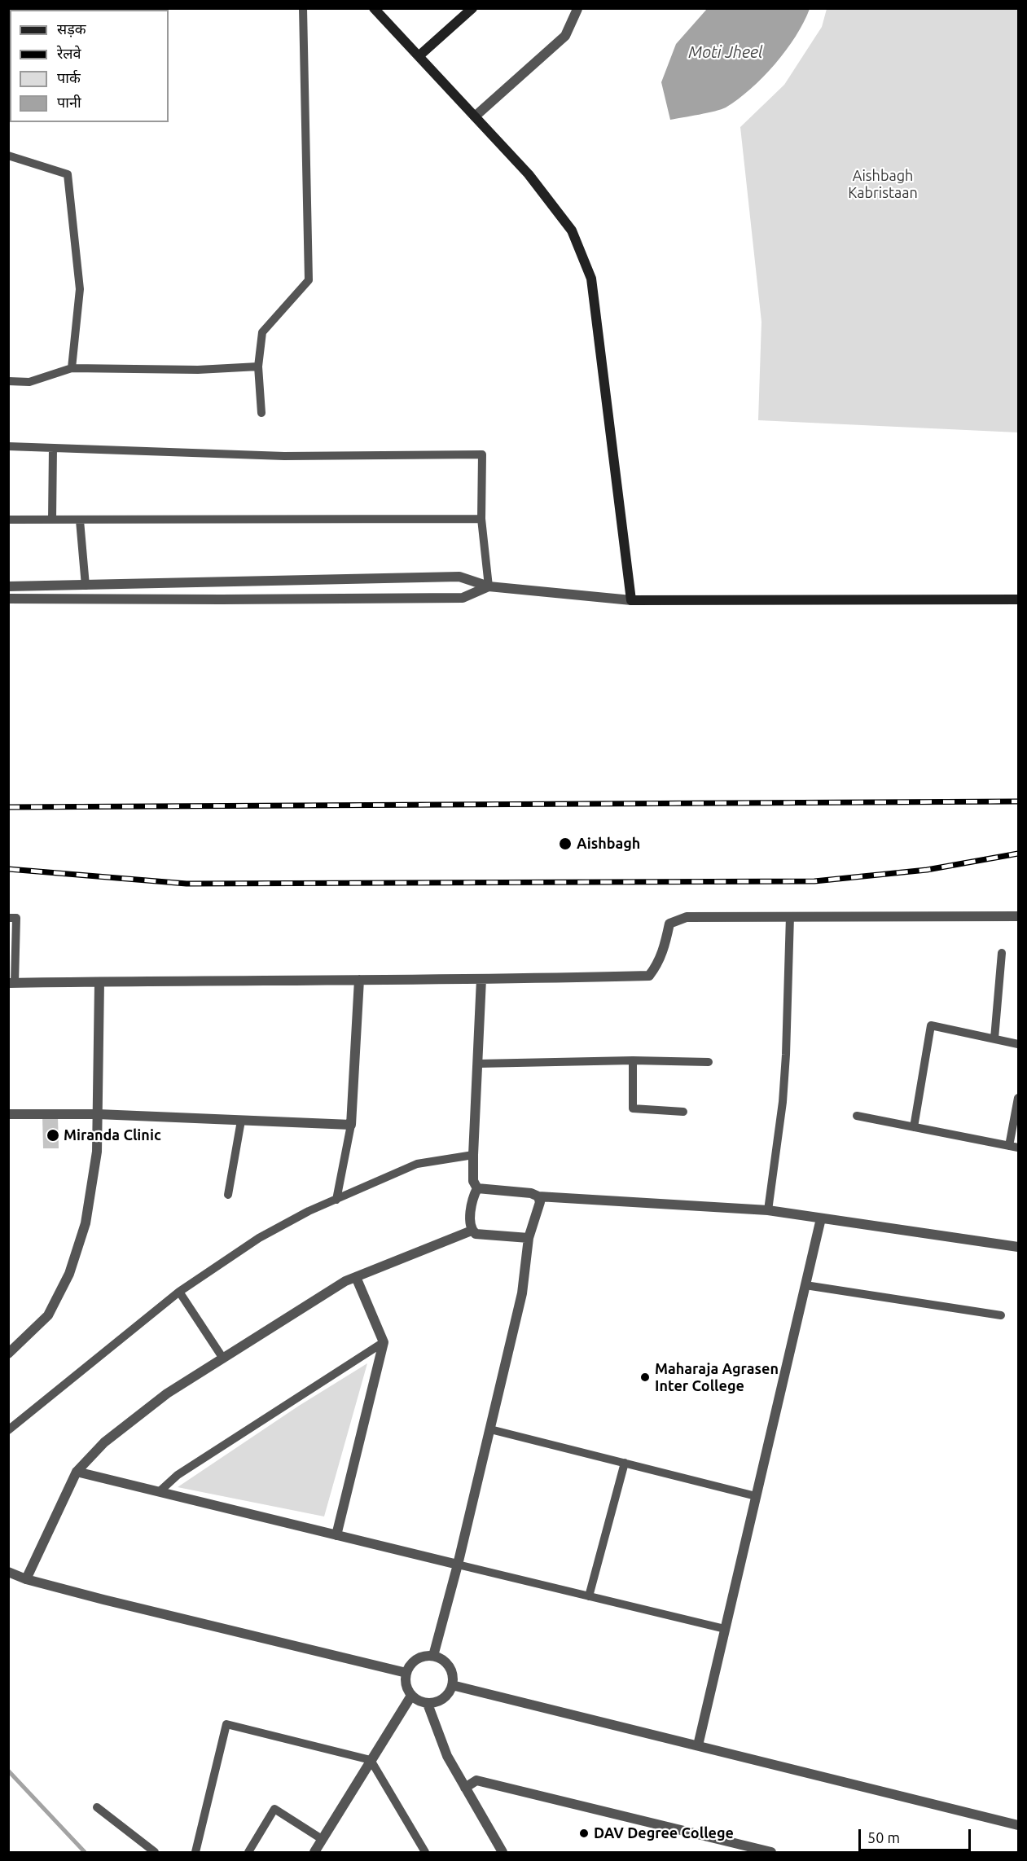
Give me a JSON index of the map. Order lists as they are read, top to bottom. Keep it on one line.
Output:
{"water":["Moti Jheel"],"parks":["Aishbagh Kabristaan"],"places":["Aishbagh","Miranda Clinic","Maharaja Agrasen Inter College","DAV Degree College"],"legend":["सड़क","रेलवे","पार्क","पानी"],"scale_bar":"50 m"}
